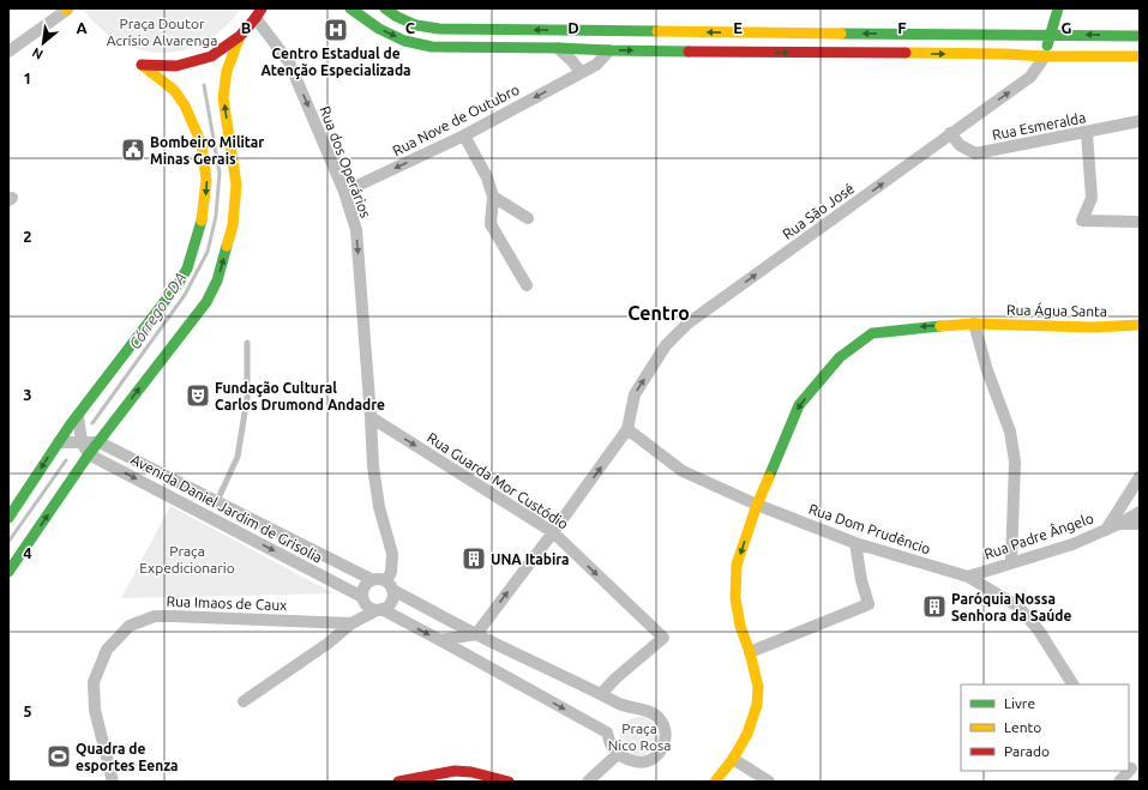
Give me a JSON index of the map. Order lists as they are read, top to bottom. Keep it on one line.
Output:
{"streets":{"main road":["Rua São José","Rua Água Santa"],"street":["Rua Nove de Outubro","Rua Esmeralda","Rua dos Operários","Rua Guarda Mor Custódio","Avenida Daniel Jardim de Grisolia","Rua Dom Prudêncio","Rua Padre Ângelo","Rua Imaos de Caux"]},"crossings":[["Rua Nove de Outubro","Rua dos Operários"],["Rua Esmeralda","Rua São José"],["Rua dos Operários","Rua Guarda Mor Custódio"],["Rua dos Operários","Avenida Daniel Jardim de Grisolia"],["Rua São José","Rua Dom Prudêncio"],["Rua Água Santa","Rua Dom Prudêncio"],["Rua Guarda Mor Custódio","Avenida Daniel Jardim de Grisolia"],["Rua Dom Prudêncio","Rua Padre Ângelo"]],"one_way":["Rua Nove de Outubro","Rua dos Operários","Rua São José","Rua Água Santa"],"districts":["Centro"],"water":["Córrego CDA"],"parks":["Praça Doutor Acrísio Alvarenga","Praça Expedicionario","Praça Nico Rosa"],"places":{"hospital":["Centro Estadual de Atenção Especializada"],"public building":["Bombeiro Militar Minas Gerais"],"theatre":["Fundação Cultural Carlos Drumond Andadre"],"building":["UNA Itabira","Paróquia Nossa Senhora da Saúde"],"sports":["Quadra de esportes Eenza"]},"legend":["Livre","Lento","Parado"],"north":"bottom left","grid":{"columns":["A","B","C","D","E","F","G"],"rows":["1","2","3","4","5"]}}
